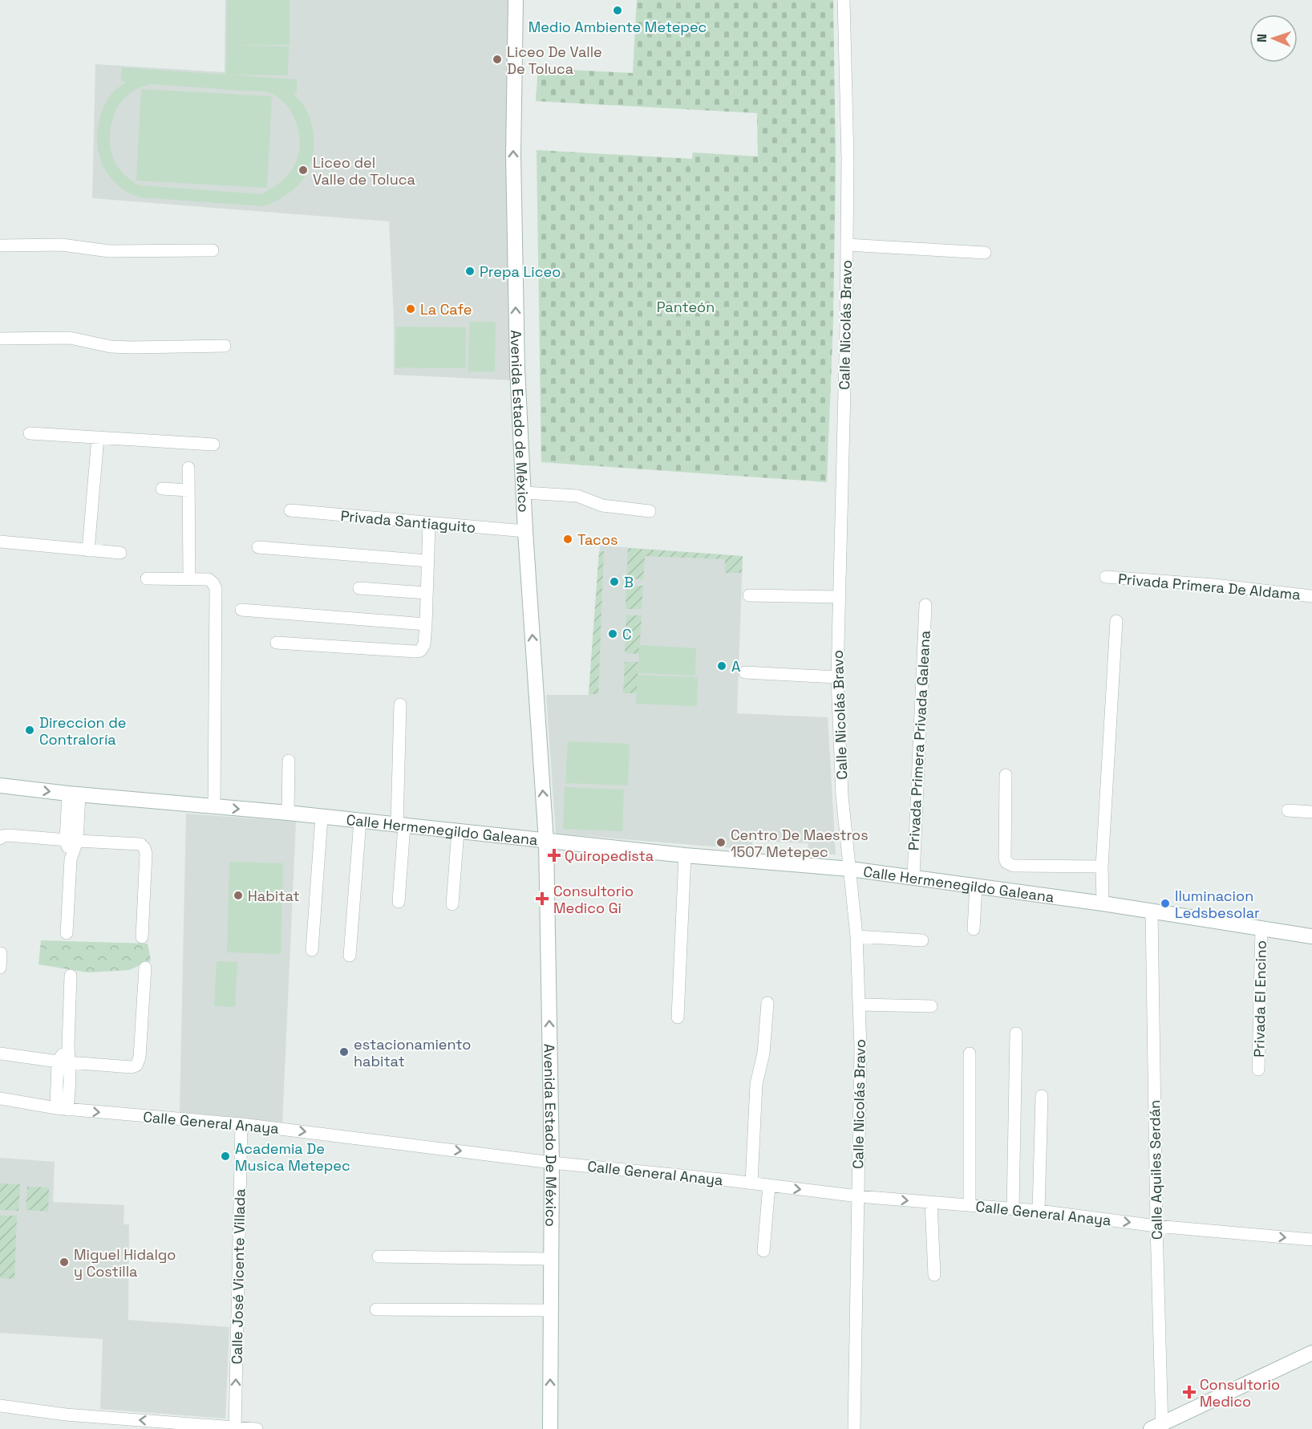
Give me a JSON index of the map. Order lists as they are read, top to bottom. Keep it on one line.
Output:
{"streets":{"street":["Calle Nicolás Bravo","Avenida Estado de México","Privada Santiaguito","Privada Primera De Aldama","Privada Primera Privada Galeana","Calle Hermenegildo Galeana","Privada El Encino","Calle General Anaya","Avenida Estado De México","Calle Aquiles Serdán","Calle José Vicente Villada"]},"crossings":[["Calle Nicolás Bravo","Calle Hermenegildo Galeana"],["Calle Nicolás Bravo","Calle General Anaya"],["Avenida Estado de México","Privada Santiaguito"],["Avenida Estado de México","Calle Hermenegildo Galeana"],["Avenida Estado de México","Avenida Estado De México"],["Privada Primera Privada Galeana","Calle Hermenegildo Galeana"],["Calle Hermenegildo Galeana","Privada El Encino"],["Calle Hermenegildo Galeana","Avenida Estado De México"],["Calle Hermenegildo Galeana","Calle Aquiles Serdán"],["Calle General Anaya","Avenida Estado De México"],["Calle General Anaya","Calle Aquiles Serdán"],["Calle General Anaya","Calle José Vicente Villada"]],"one_way":["Avenida Estado de México","Calle General Anaya","Avenida Estado De México","Calle José Vicente Villada"],"parks":["Panteón"],"places":{"other":["Medio Ambiente Metepec","Liceo De Valle De Toluca","Liceo del Valle de Toluca","Prepa Liceo","La Cafe","Tacos","B","C","A","Direccion de Contraloría","Centro De Maestros 1507 Metepec","Habitat","Iluminacion Ledsbesolar","estacionamiento habitat","Academia De Musica Metepec","Miguel Hidalgo y Costilla"],"health":["Quiropedista","Consultorio Medico Gi","Consultorio Medico"]},"north":"left"}
